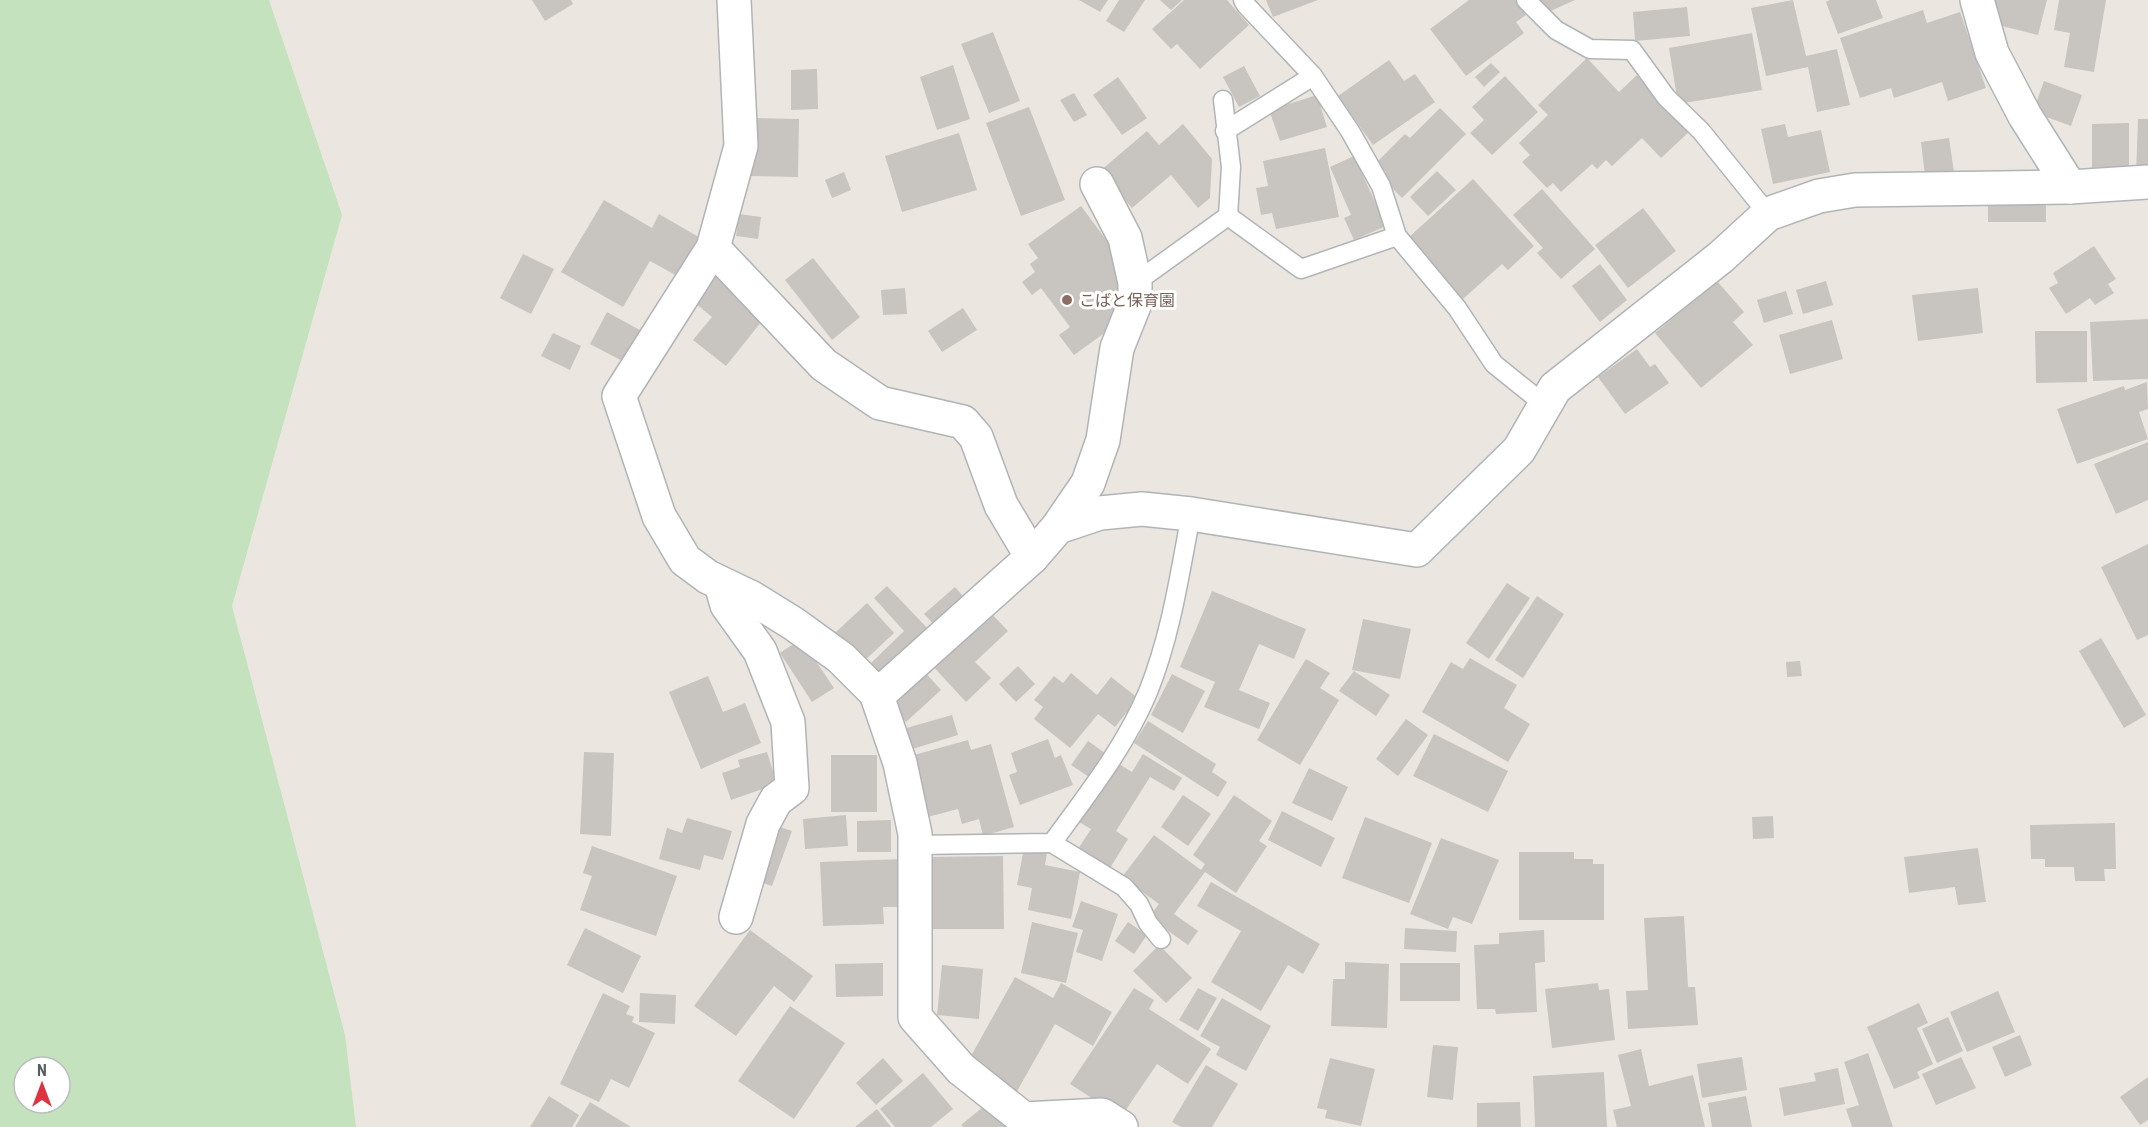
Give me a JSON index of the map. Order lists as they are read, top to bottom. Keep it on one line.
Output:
{"places":["こばと保育園"],"north":"top"}
